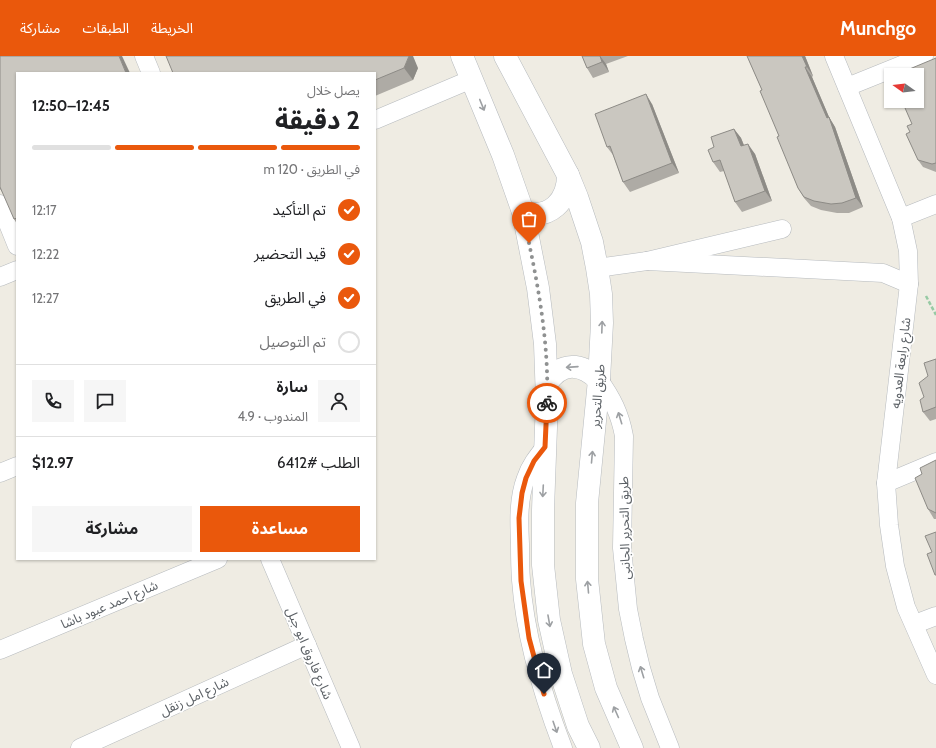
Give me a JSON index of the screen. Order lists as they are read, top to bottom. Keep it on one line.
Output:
{"streets":{"street":["شارع رابعة العدويه","طريق التحرير","طريق التحرير الجانبى","شارع احمد عبود باشا","شارع فاروق ابو جبل","شارع امل زنقل"]},"crossings":[["طريق التحرير","طريق التحرير الجانبى"],["شارع فاروق ابو جبل","شارع امل زنقل"]],"north":"left","page":{"header":"Munchgo","nav":["الخريطة","الطبقات","مشاركة"],"heading":["2 دقيقة","يصل خلال","12:45–12:50"],"panel":["سارة","المندوب · 4.9","الطلب #6412","$12.97"],"bar":"في الطريق · 120 m","list":[["تم التأكيد","12:17"],["قيد التحضير","12:22"],["في الطريق","12:27"],"تم التوصيل"],"buttons":["مساعدة","مشاركة"]}}
